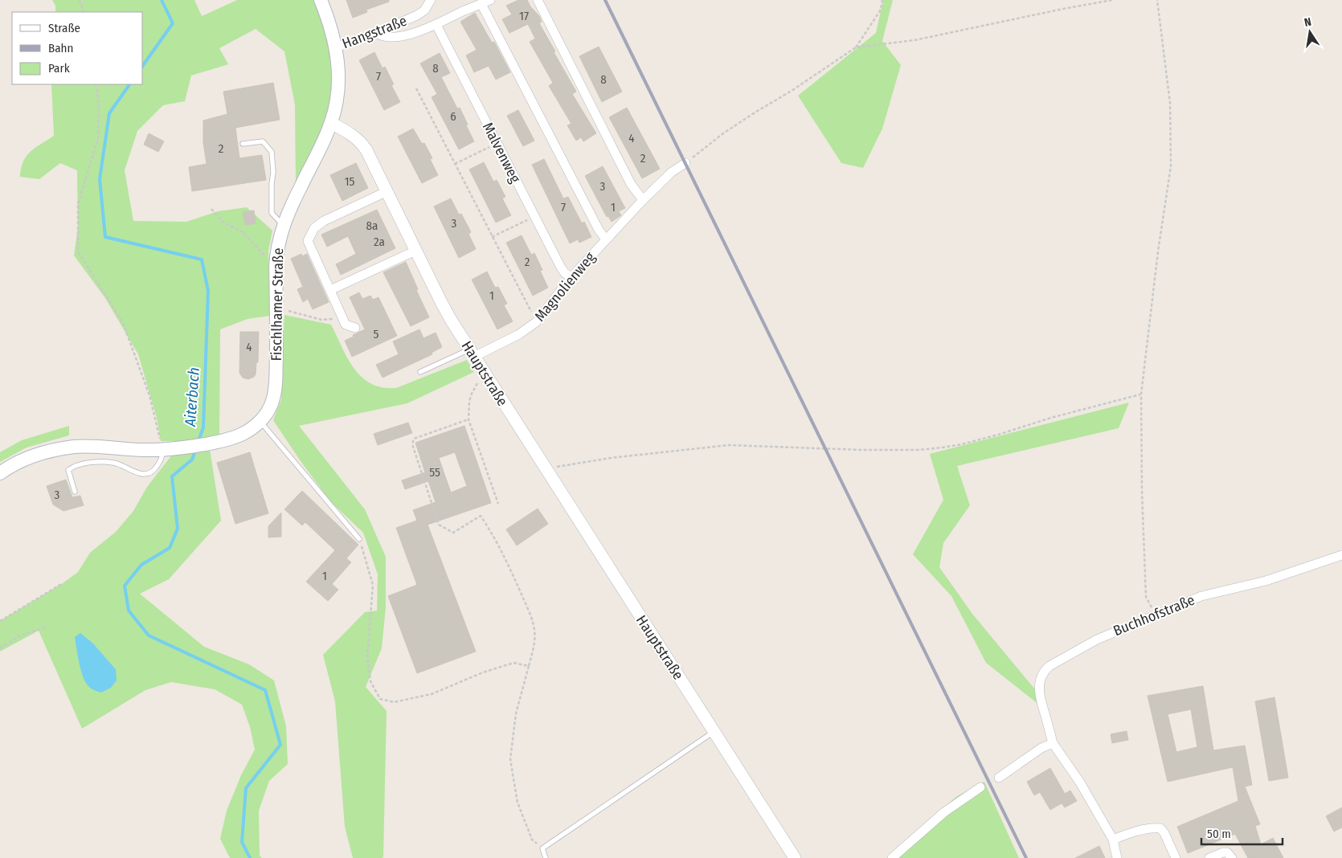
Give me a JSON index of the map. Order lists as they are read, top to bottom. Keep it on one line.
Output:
{"streets":{"main road":["Fischlhamer Straße"],"street":["Hangstraße","Malvenweg","Magnolienweg","Hauptstraße","Buchhofstraße"]},"crossings":[["Malvenweg","Magnolienweg"],["Magnolienweg","Hauptstraße"],["Fischlhamer Straße","Hauptstraße"]],"water":["Aiterbach"],"house_numbers":["17","8","7","8","6","4","2","2","15","3","7","1","3","8a","2a","2","1","5","4","55","3","1"],"legend":["Straße","Bahn","Park"],"scale_bar":"50 m","north":"top"}
